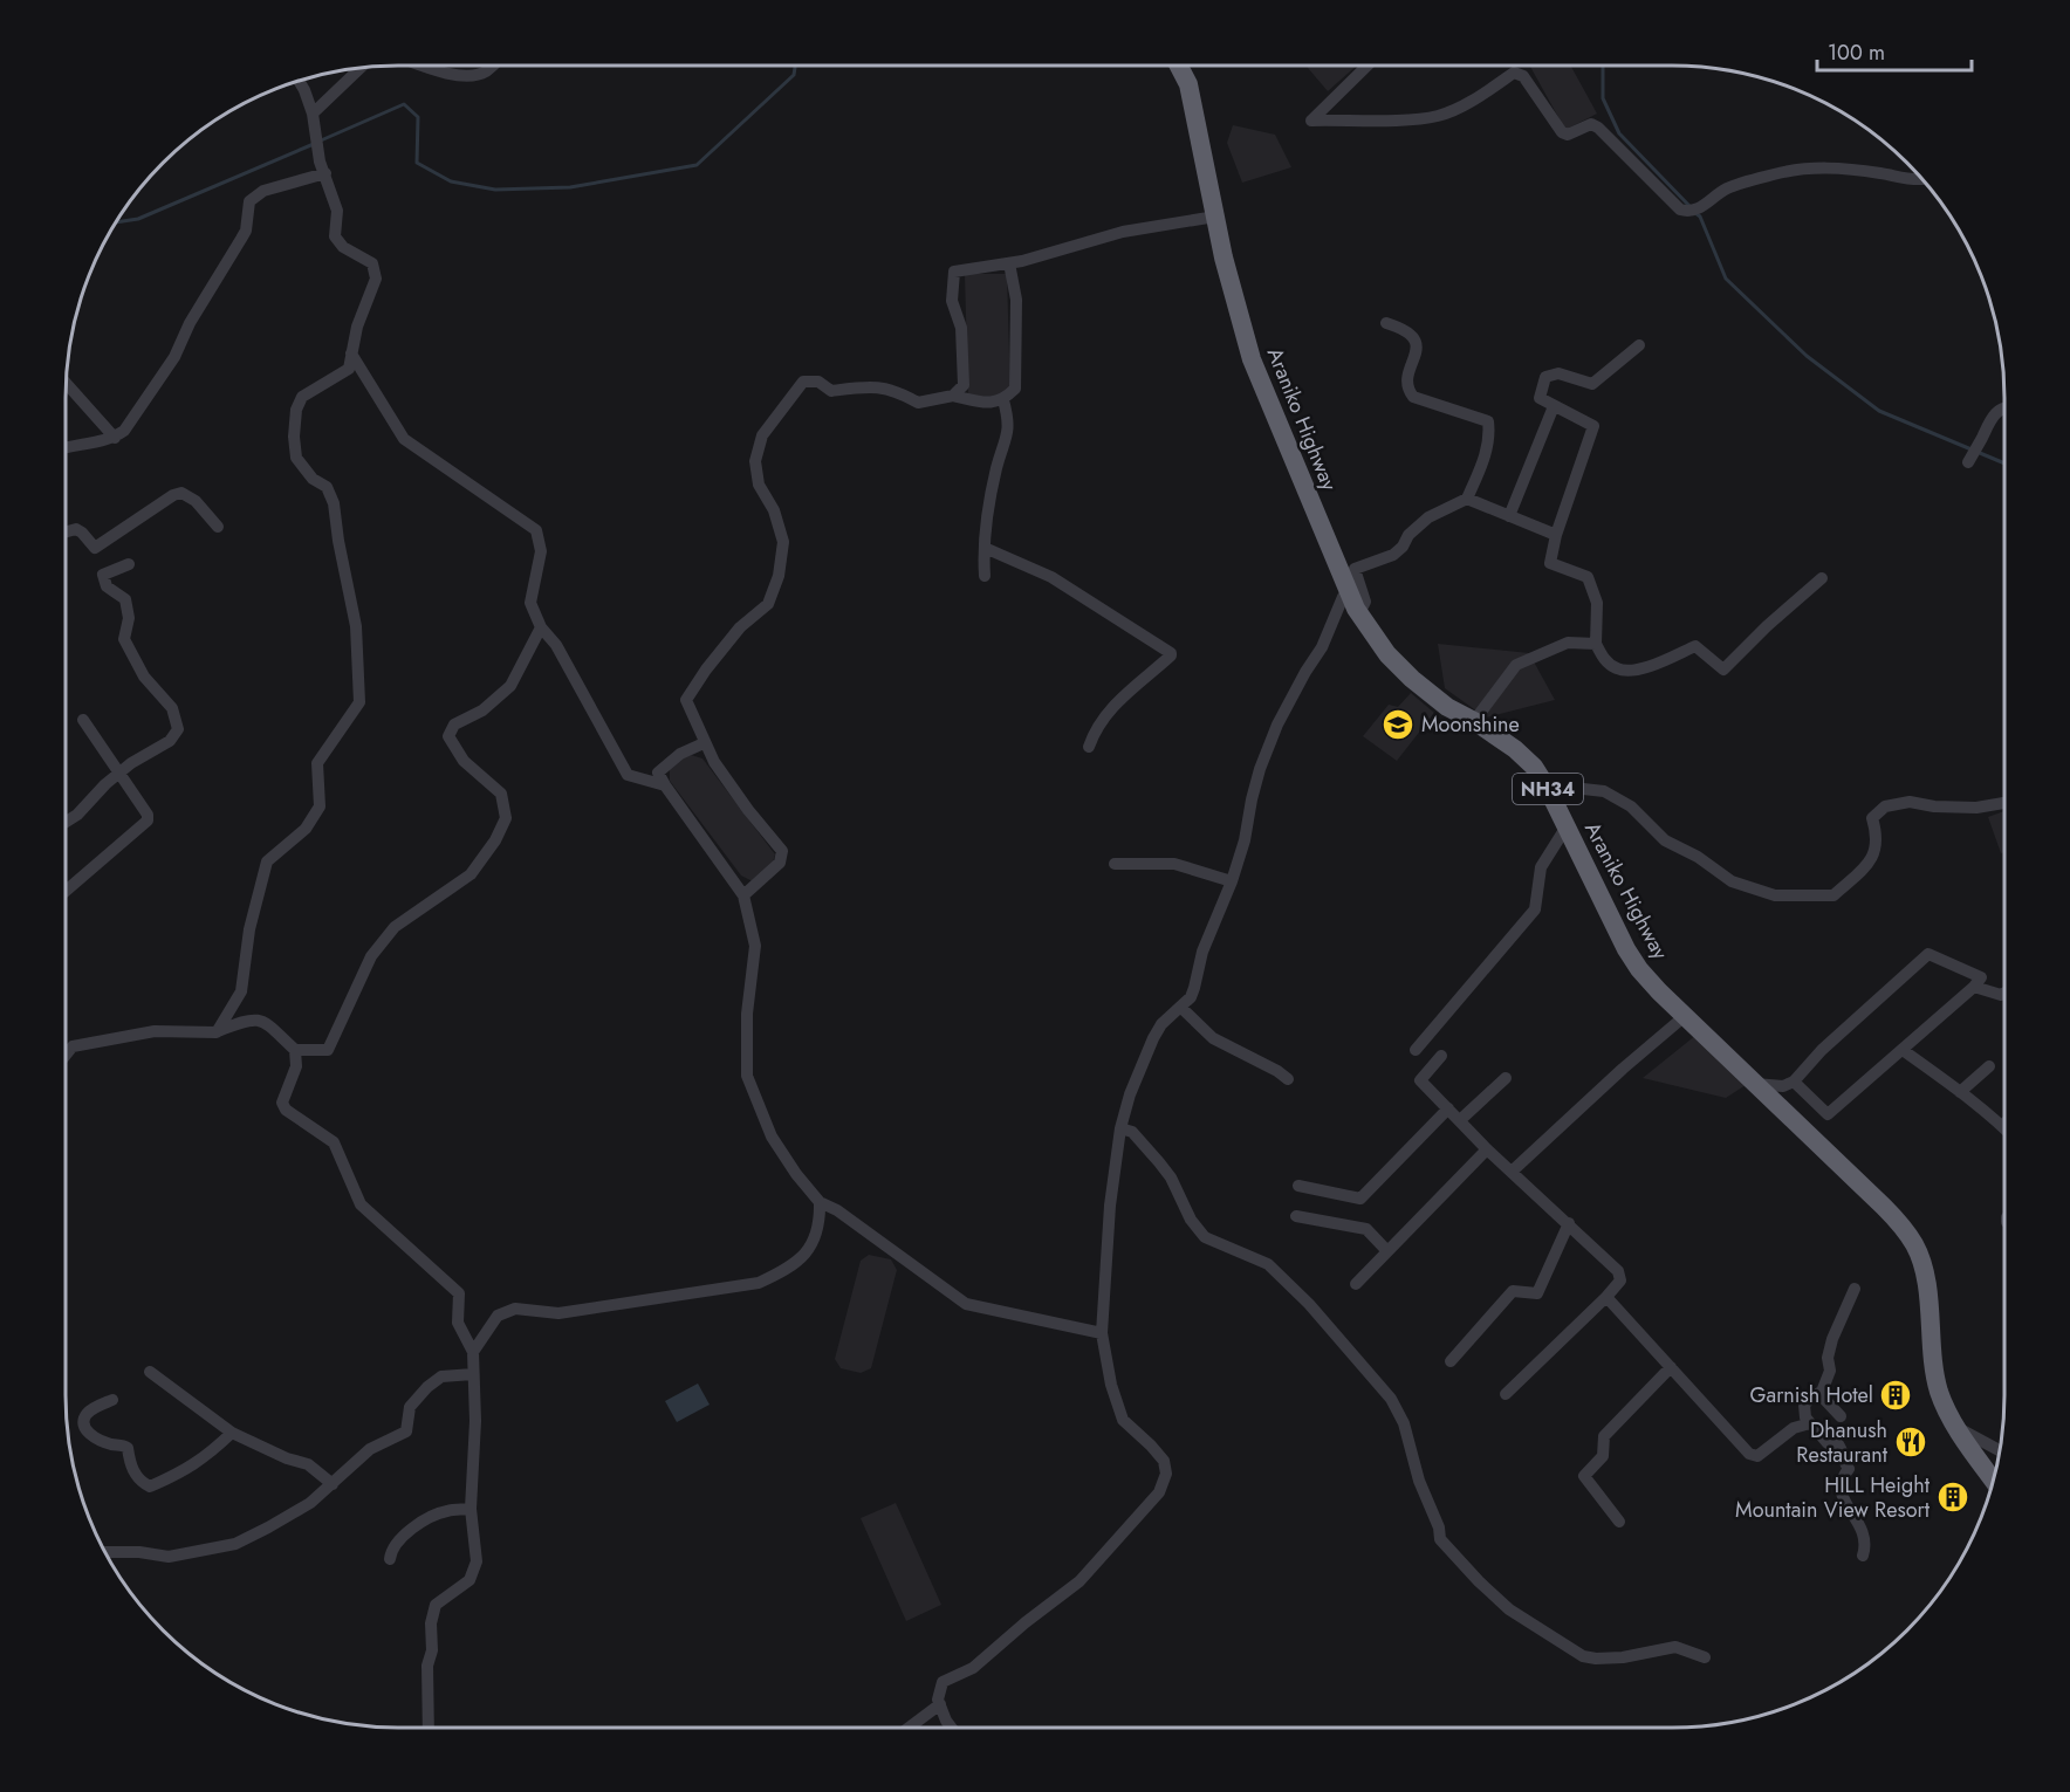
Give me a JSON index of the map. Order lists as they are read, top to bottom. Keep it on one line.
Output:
{"streets":{"highway":["Araniko Highway","NH34"]},"places":{"school or university":["Moonshine"],"building":["Garnish Hotel","HILL Height Mountain View Resort"],"restaurant":["Dhanush Restaurant"]},"scale_bar":"100 m"}
